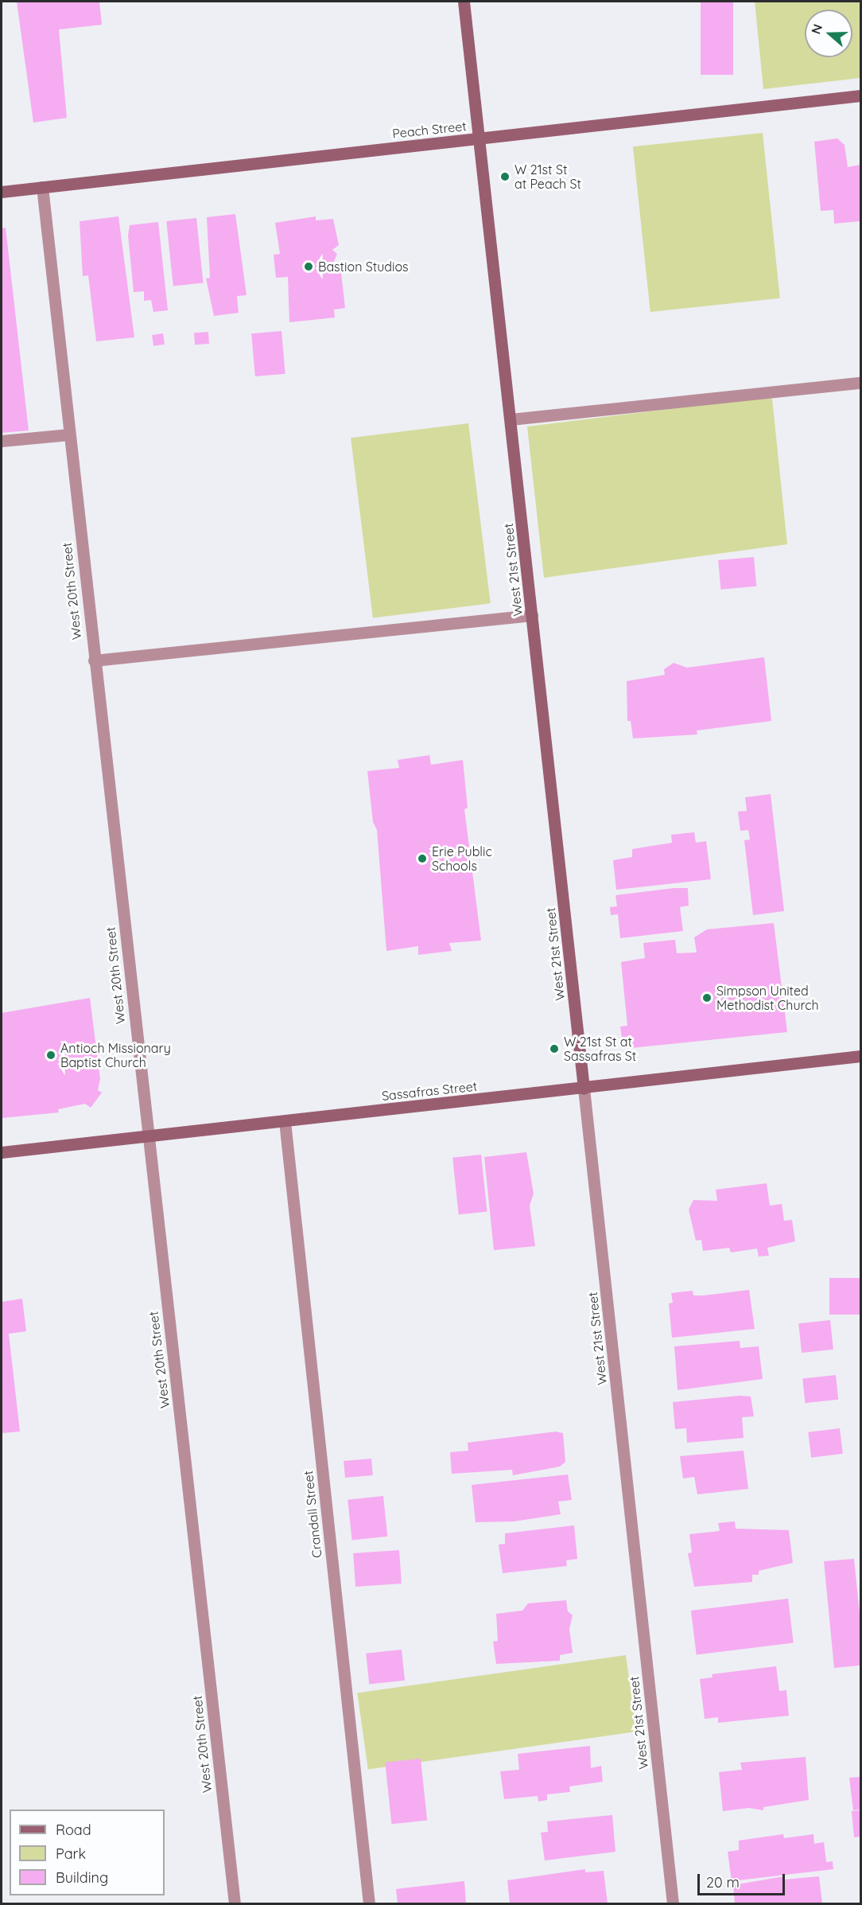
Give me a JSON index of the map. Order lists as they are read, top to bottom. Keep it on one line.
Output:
{"streets":{"street":["Peach Street","West 21st Street","West 20th Street","Sassafras Street","Crandall Street"]},"crossings":[["Peach Street","West 21st Street"],["Peach Street","West 20th Street"],["West 21st Street","Sassafras Street"],["West 20th Street","Sassafras Street"],["Sassafras Street","Crandall Street"]],"places":["W 21st St at Peach St","Bastion Studios","Erie Public Schools","Simpson United Methodist Church","W 21st St at Sassafras St","Antioch Missionary Baptist Church"],"legend":["Road","Park","Building"],"scale_bar":"20 m","north":"left"}
